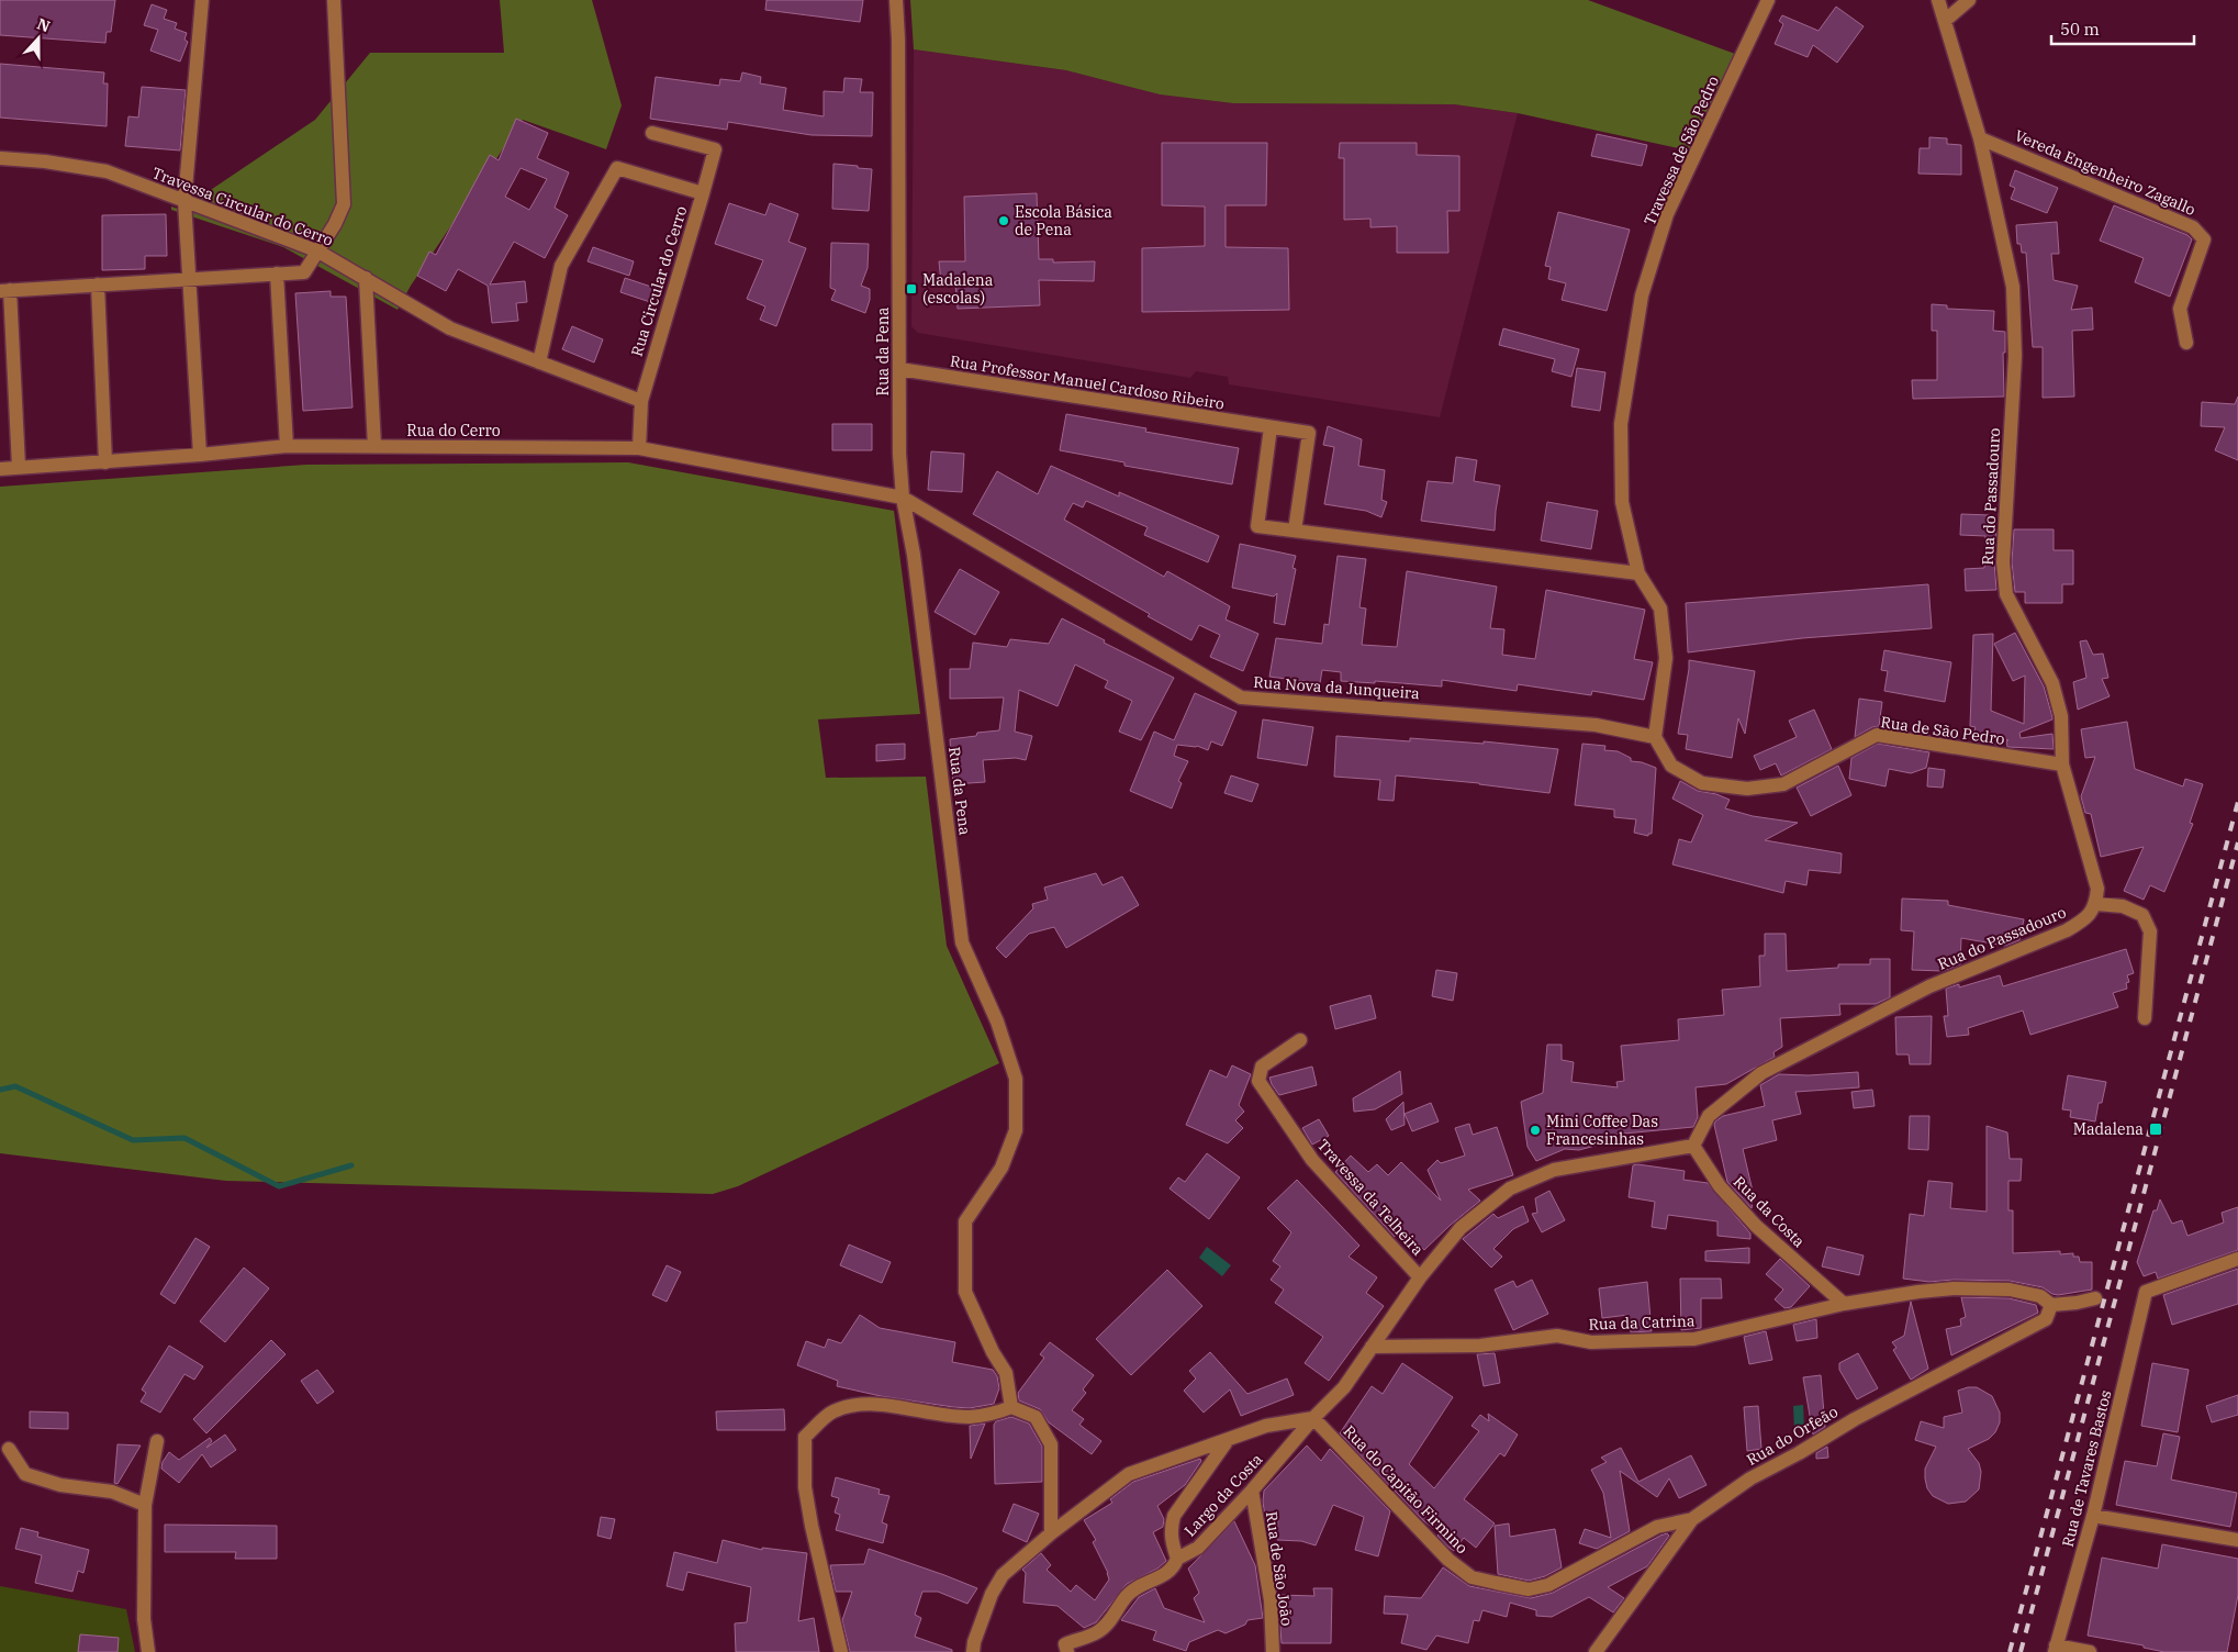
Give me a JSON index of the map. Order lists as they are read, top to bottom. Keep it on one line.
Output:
{"streets":{"street":["Travessa de São Pedro","Vereda Engenheiro Zagallo","Travessa Circular do Cerro","Rua Circular do Cerro","Rua da Pena","Rua Professor Manuel Cardoso Ribeiro","Rua do Cerro","Rua do Passadouro","Rua Nova da Junqueira","Rua de São Pedro","Travessa da Telheira","Rua da Costa","Rua da Catrina","Rua do Orfeão","Rua de Tavares Bastos","Rua do Capitão Firmino","Largo da Costa","Rua de São João"]},"crossings":[["Travessa de São Pedro","Rua Nova da Junqueira"],["Travessa de São Pedro","Rua de São Pedro"],["Vereda Engenheiro Zagallo","Rua do Passadouro"],["Travessa Circular do Cerro","Rua Circular do Cerro"],["Rua Circular do Cerro","Rua do Cerro"],["Rua da Pena","Rua Professor Manuel Cardoso Ribeiro"],["Rua da Pena","Rua do Cerro"],["Rua da Pena","Rua Nova da Junqueira"],["Rua do Cerro","Rua Nova da Junqueira"],["Rua do Passadouro","Rua de São Pedro"],["Rua do Passadouro","Rua da Costa"],["Rua Nova da Junqueira","Rua de São Pedro"],["Rua da Costa","Rua da Catrina"],["Rua do Orfeão","Rua do Capitão Firmino"],["Rua do Capitão Firmino","Largo da Costa"],["Largo da Costa","Rua de São João"]],"places":{"other":["Escola Básica de Pena","Mini Coffee Das Francesinhas"],"transit":["Madalena (escolas)","Madalena"]},"scale_bar":"50 m","north":"top"}
